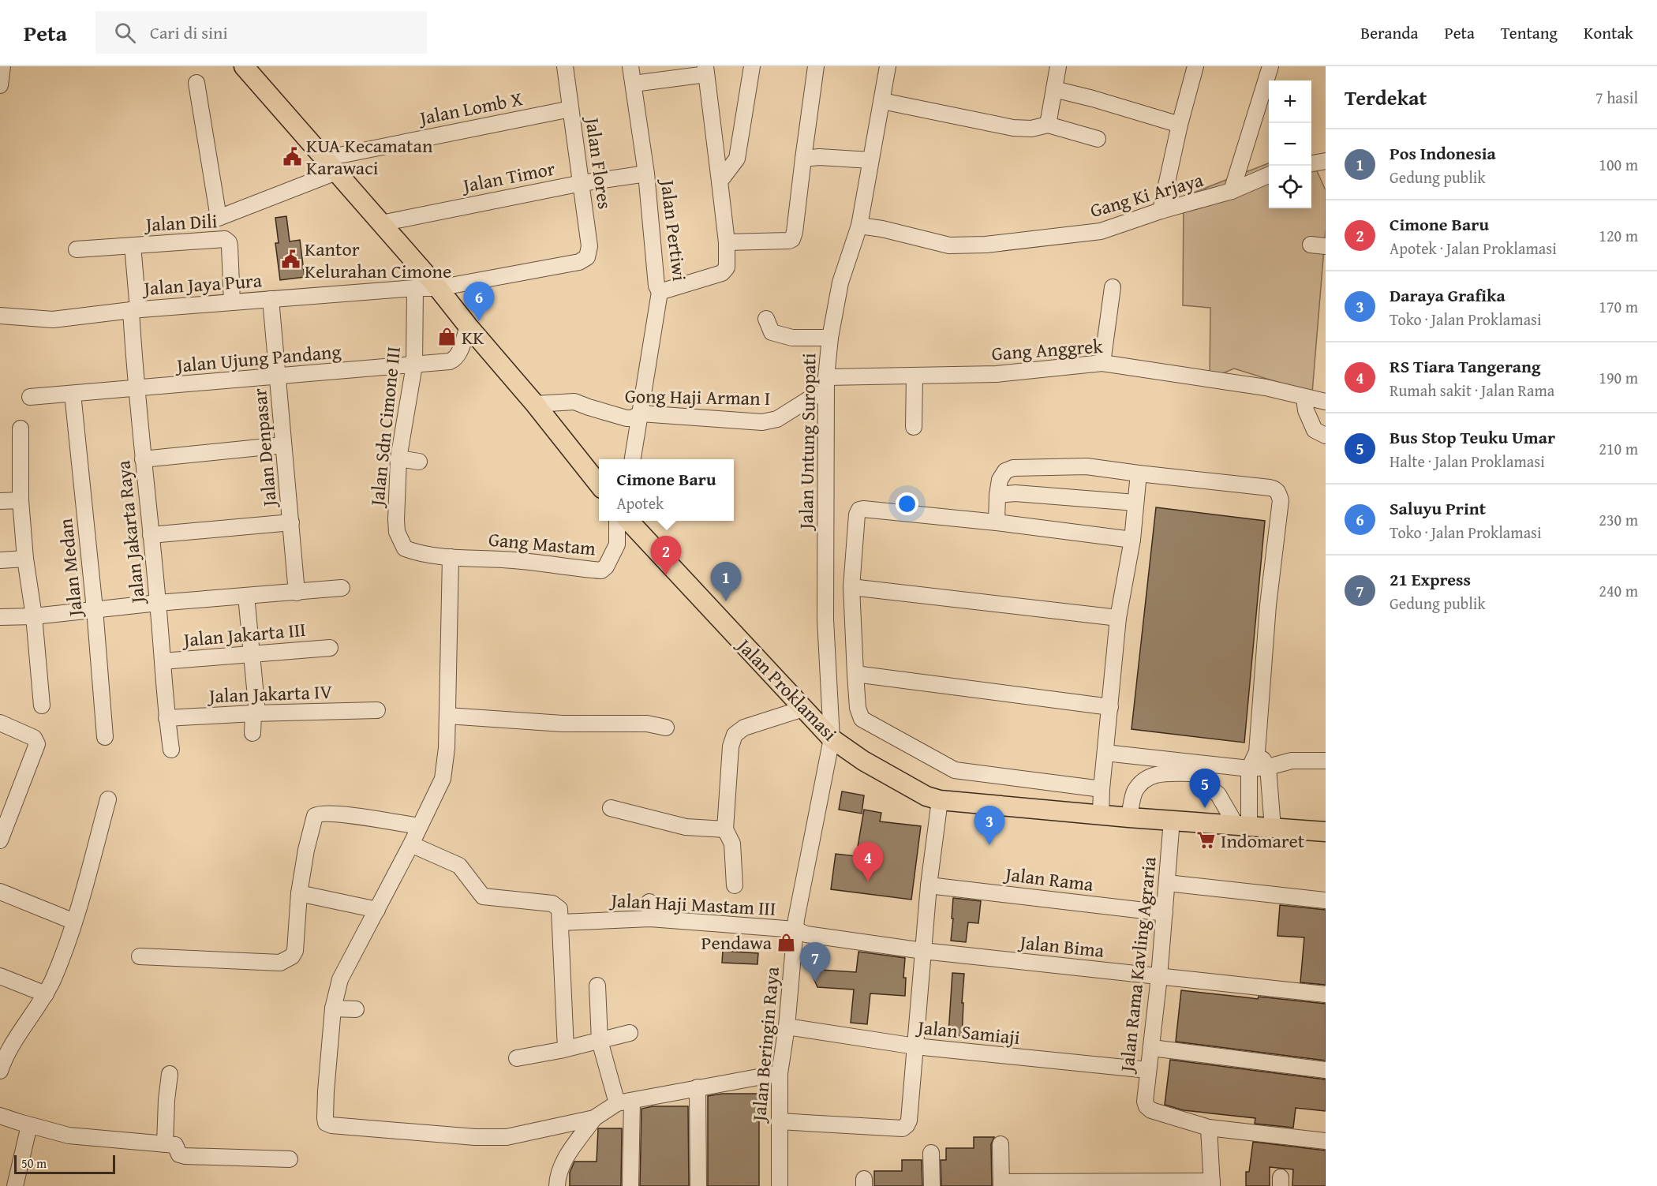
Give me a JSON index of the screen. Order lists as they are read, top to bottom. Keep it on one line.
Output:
{"streets":{"main road":["Jalan Proklamasi"],"street":["Jalan Lomb X","Jalan Flores","Jalan Timor","Gang Ki Arjaya","Jalan Dili","Jalan Pertiwi","Jalan Jaya Pura","Gang Anggrek","Jalan Ujung Pandang","Gong Haji Arman I","Jalan Sdn Cimone III","Jalan Untung Suropati","Jalan Denpasar","Jalan Jakarta Raya","Gang Mastam","Jalan Medan","Jalan Jakarta III","Jalan Jakarta IV","Jalan Rama","Jalan Haji Mastam III","Jalan Bima","Jalan Rama Kavling Agraria","Jalan Samiaji","Jalan Beringin Raya"]},"crossings":[["Jalan Lomb X","Jalan Flores"],["Jalan Flores","Jalan Timor"],["Jalan Flores","Jalan Jaya Pura"],["Jalan Timor","Jalan Pertiwi"],["Gang Ki Arjaya","Jalan Untung Suropati"],["Jalan Dili","Jalan Jaya Pura"],["Jalan Dili","Jalan Jakarta Raya"],["Jalan Jaya Pura","Jalan Sdn Cimone III"],["Jalan Jaya Pura","Jalan Denpasar"],["Jalan Jaya Pura","Jalan Jakarta Raya"],["Gang Anggrek","Gong Haji Arman I"],["Gang Anggrek","Jalan Untung Suropati"],["Jalan Ujung Pandang","Jalan Sdn Cimone III"],["Jalan Ujung Pandang","Jalan Denpasar"],["Jalan Ujung Pandang","Jalan Jakarta Raya"],["Jalan Ujung Pandang","Jalan Medan"],["Gong Haji Arman I","Jalan Untung Suropati"],["Jalan Sdn Cimone III","Gang Mastam"],["Jalan Untung Suropati","Jalan Proklamasi"],["Jalan Untung Suropati","Jalan Beringin Raya"],["Jalan Jakarta Raya","Jalan Jakarta III"],["Jalan Jakarta Raya","Jalan Jakarta IV"],["Jalan Proklamasi","Jalan Rama Kavling Agraria"],["Jalan Proklamasi","Jalan Beringin Raya"],["Jalan Rama","Jalan Rama Kavling Agraria"],["Jalan Haji Mastam III","Jalan Bima"],["Jalan Haji Mastam III","Jalan Beringin Raya"],["Jalan Bima","Jalan Rama Kavling Agraria"],["Jalan Bima","Jalan Beringin Raya"],["Jalan Rama Kavling Agraria","Jalan Samiaji"],["Jalan Samiaji","Jalan Beringin Raya"]],"places":{"public building":["KUA Kecamatan Karawaci","Kantor Kelurahan Cimone"],"shop":["KK","Pendawa"],"supermarket":["Indomaret"]},"scale_bar":"50 m","page":{"header":"Peta","search":"Cari di sini","nav":["Beranda","Peta","Tentang","Kontak"],"heading":["Terdekat","7 hasil"],"map_buttons":["+","−"],"list":[{"mark":"1","name":"Pos Indonesia","note":"Gedung publik","value":"100 m"},{"mark":"2","name":"Cimone Baru","note":"Apotek · Jalan Proklamasi","value":"120 m"},{"mark":"3","name":"Daraya Grafika","note":"Toko · Jalan Proklamasi","value":"170 m"},{"mark":"4","name":"RS Tiara Tangerang","note":"Rumah sakit · Jalan Rama","value":"190 m"},{"mark":"5","name":"Bus Stop Teuku Umar","note":"Halte · Jalan Proklamasi","value":"210 m"},{"mark":"6","name":"Saluyu Print","note":"Toko · Jalan Proklamasi","value":"230 m"},{"mark":"7","name":"21 Express","note":"Gedung publik","value":"240 m"}],"pins":["6","2","1","5","3","4","7"],"popup":["Cimone Baru","Apotek"],"scale":"50 m"}}
